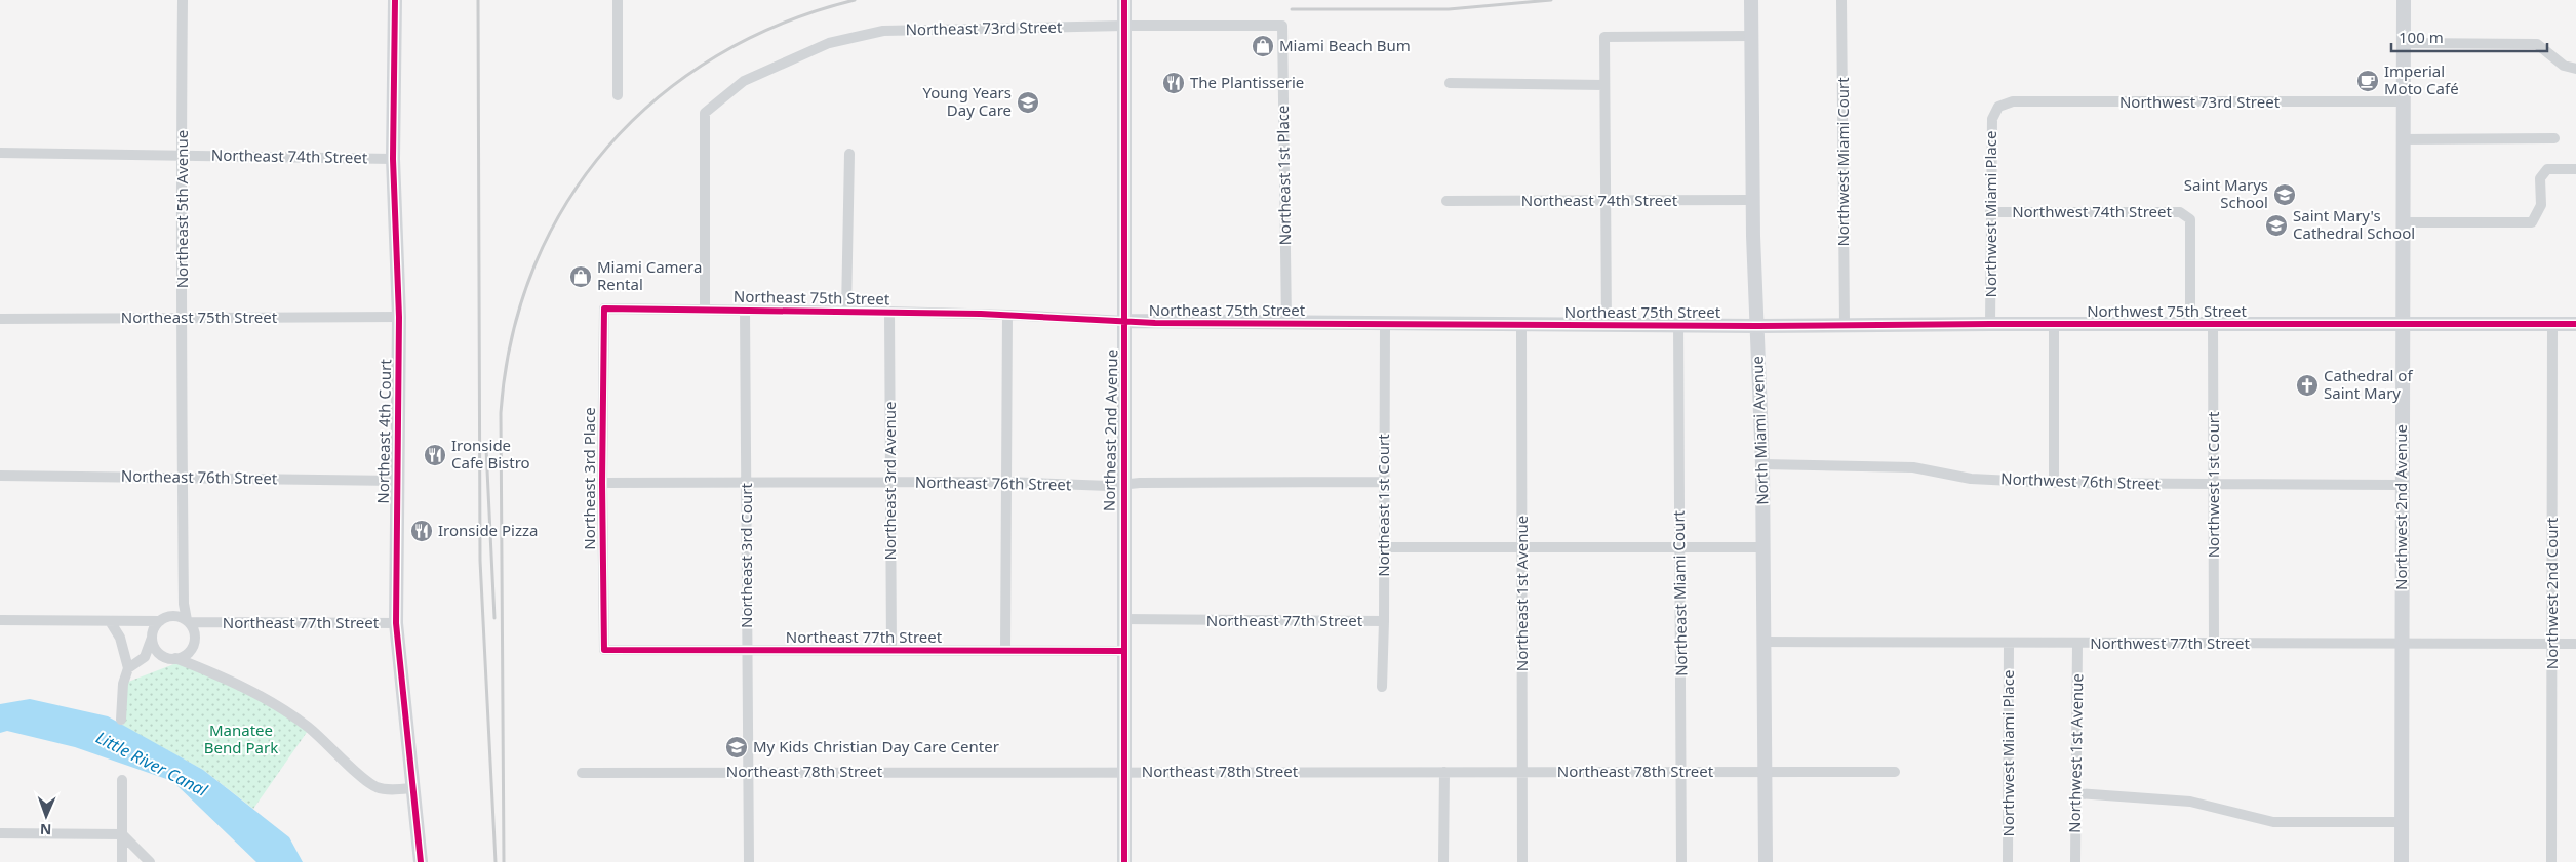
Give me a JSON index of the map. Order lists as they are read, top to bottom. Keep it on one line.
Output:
{"streets":{"street":["Northeast 73rd Street","Northwest 73rd Street","Northeast 74th Street","Northwest Miami Court","Northeast 1st Place","Northeast 5th Avenue","Northwest 74th Street","Northwest Miami Place","Northeast 75th Street","Northwest 75th Street","Northeast 2nd Avenue","North Miami Avenue","Northeast 4th Court","Northeast 76th Street","Northeast 3rd Place","Northeast 3rd Avenue","Northwest 76th Street","Northwest 1st Court","Northeast 1st Court","Northwest 2nd Avenue","Northeast 3rd Court","Northeast 1st Avenue","Northeast Miami Court","Northwest 2nd Court","Northeast 77th Street","Northwest 77th Street","Northwest 1st Avenue","Northeast 78th Street"]},"crossings":[["Northeast 73rd Street","Northeast 1st Place"],["Northeast 73rd Street","Northeast 75th Street"],["Northeast 73rd Street","Northeast 2nd Avenue"],["Northwest 73rd Street","Northwest Miami Place"],["Northwest 73rd Street","Northwest 2nd Avenue"],["Northeast 74th Street","Northeast 5th Avenue"],["Northeast 74th Street","North Miami Avenue"],["Northeast 74th Street","Northeast 4th Court"],["Northwest Miami Court","Northwest 75th Street"],["Northeast 1st Place","Northeast 75th Street"],["Northeast 5th Avenue","Northeast 75th Street"],["Northeast 5th Avenue","Northeast 76th Street"],["Northeast 5th Avenue","Northeast 77th Street"],["Northwest 74th Street","Northwest Miami Place"],["Northwest 74th Street","Northwest 75th Street"],["Northwest Miami Place","Northwest 75th Street"],["Northwest Miami Place","Northwest 77th Street"],["Northeast 75th Street","Northwest 75th Street"],["Northeast 75th Street","Northeast 2nd Avenue"],["Northeast 75th Street","North Miami Avenue"],["Northeast 75th Street","Northeast 4th Court"],["Northeast 75th Street","Northeast 3rd Place"],["Northeast 75th Street","Northeast 3rd Avenue"],["Northeast 75th Street","Northeast 1st Court"],["Northeast 75th Street","Northeast 3rd Court"],["Northeast 75th Street","Northeast 1st Avenue"],["Northeast 75th Street","Northeast Miami Court"],["Northwest 75th Street","North Miami Avenue"],["Northwest 75th Street","Northwest 1st Court"],["Northwest 75th Street","Northwest 2nd Avenue"],["Northwest 75th Street","Northwest 2nd Court"],["Northeast 2nd Avenue","Northeast 76th Street"],["Northeast 2nd Avenue","Northeast 77th Street"],["Northeast 2nd Avenue","Northeast 78th Street"],["North Miami Avenue","Northwest 76th Street"],["North Miami Avenue","Northwest 77th Street"],["North Miami Avenue","Northeast 78th Street"],["Northeast 4th Court","Northeast 76th Street"],["Northeast 4th Court","Northeast 77th Street"],["Northeast 76th Street","Northeast 3rd Place"],["Northeast 76th Street","Northeast 3rd Avenue"],["Northeast 76th Street","Northeast 1st Court"],["Northeast 76th Street","Northeast 3rd Court"],["Northeast 3rd Place","Northeast 77th Street"],["Northeast 3rd Avenue","Northeast 77th Street"],["Northwest 76th Street","Northwest 1st Court"],["Northwest 76th Street","Northwest 2nd Avenue"],["Northwest 1st Court","Northwest 77th Street"],["Northeast 1st Court","Northeast 77th Street"],["Northwest 2nd Avenue","Northwest 77th Street"],["Northeast 3rd Court","Northeast 77th Street"],["Northeast 3rd Court","Northeast 78th Street"],["Northeast 1st Avenue","Northeast 78th Street"],["Northeast Miami Court","Northeast 78th Street"],["Northwest 2nd Court","Northwest 77th Street"],["Northwest 77th Street","Northwest 1st Avenue"]],"water":["Little River Canal"],"parks":["Manatee Bend Park"],"places":{"shop":["Miami Beach Bum","Miami Camera Rental"],"cafe":["Imperial Moto Café"],"restaurant":["The Plantisserie","Ironside Cafe Bistro","Ironside Pizza"],"school or university":["Young Years Day Care","Saint Marys School","Saint Mary's Cathedral School","My Kids Christian Day Care Center"],"church":["Cathedral of Saint Mary"]},"scale_bar":"100 m","north":"bottom"}
